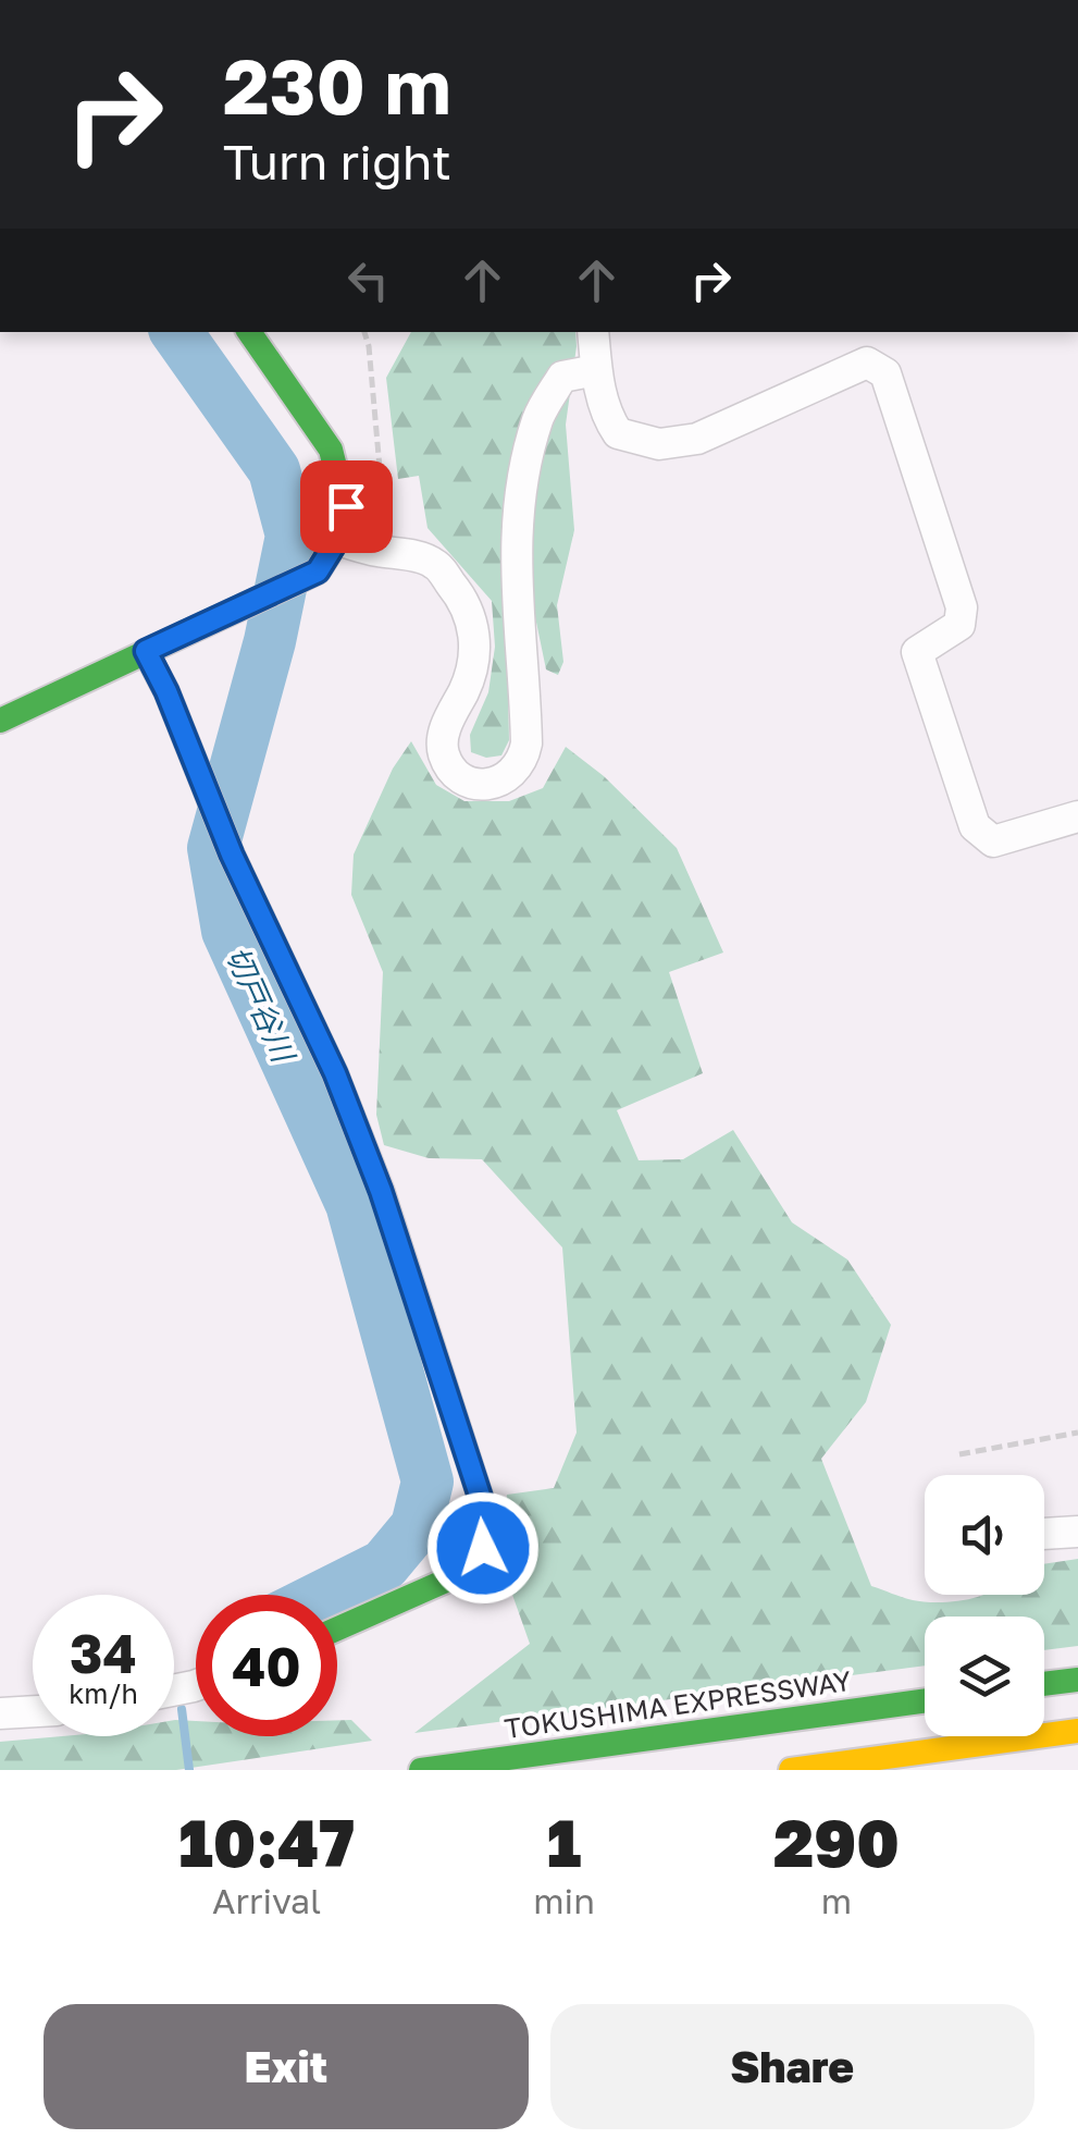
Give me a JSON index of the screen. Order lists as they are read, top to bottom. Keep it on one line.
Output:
{"streets":{"main road":["TOKUSHIMA EXPRESSWAY"]},"water":["切戸谷川"],"page":{"turn":["230 m","Turn right"],"speed":"34 km/h","limit":"40","eta":["10:47","Arrival","1","min","290","m"],"buttons":["Exit","Share"]}}
